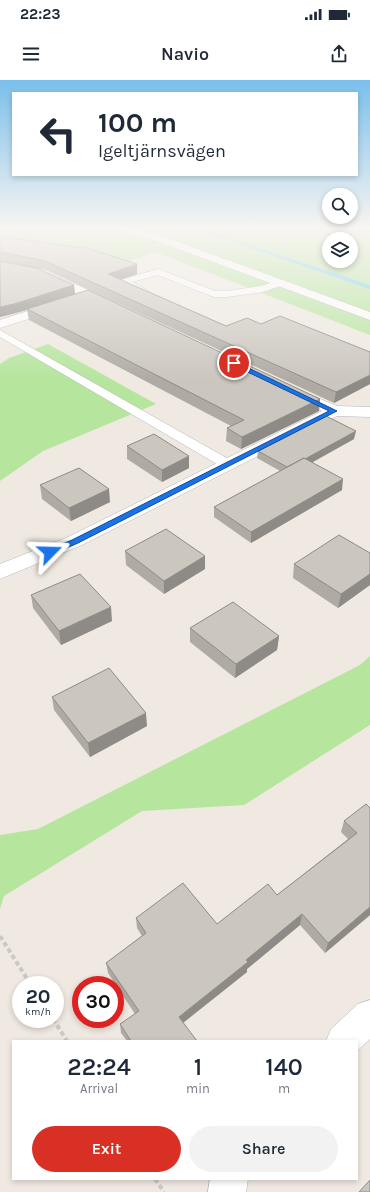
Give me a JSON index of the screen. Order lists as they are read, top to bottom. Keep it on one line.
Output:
{"page":{"status":"22:23","header":"Navio","turn":["100 m","Igeltjärnsvägen"],"speed":"20 km/h","limit":"30","eta":["22:24","Arrival","1","min","140","m"],"buttons":["Exit","Share"]}}
